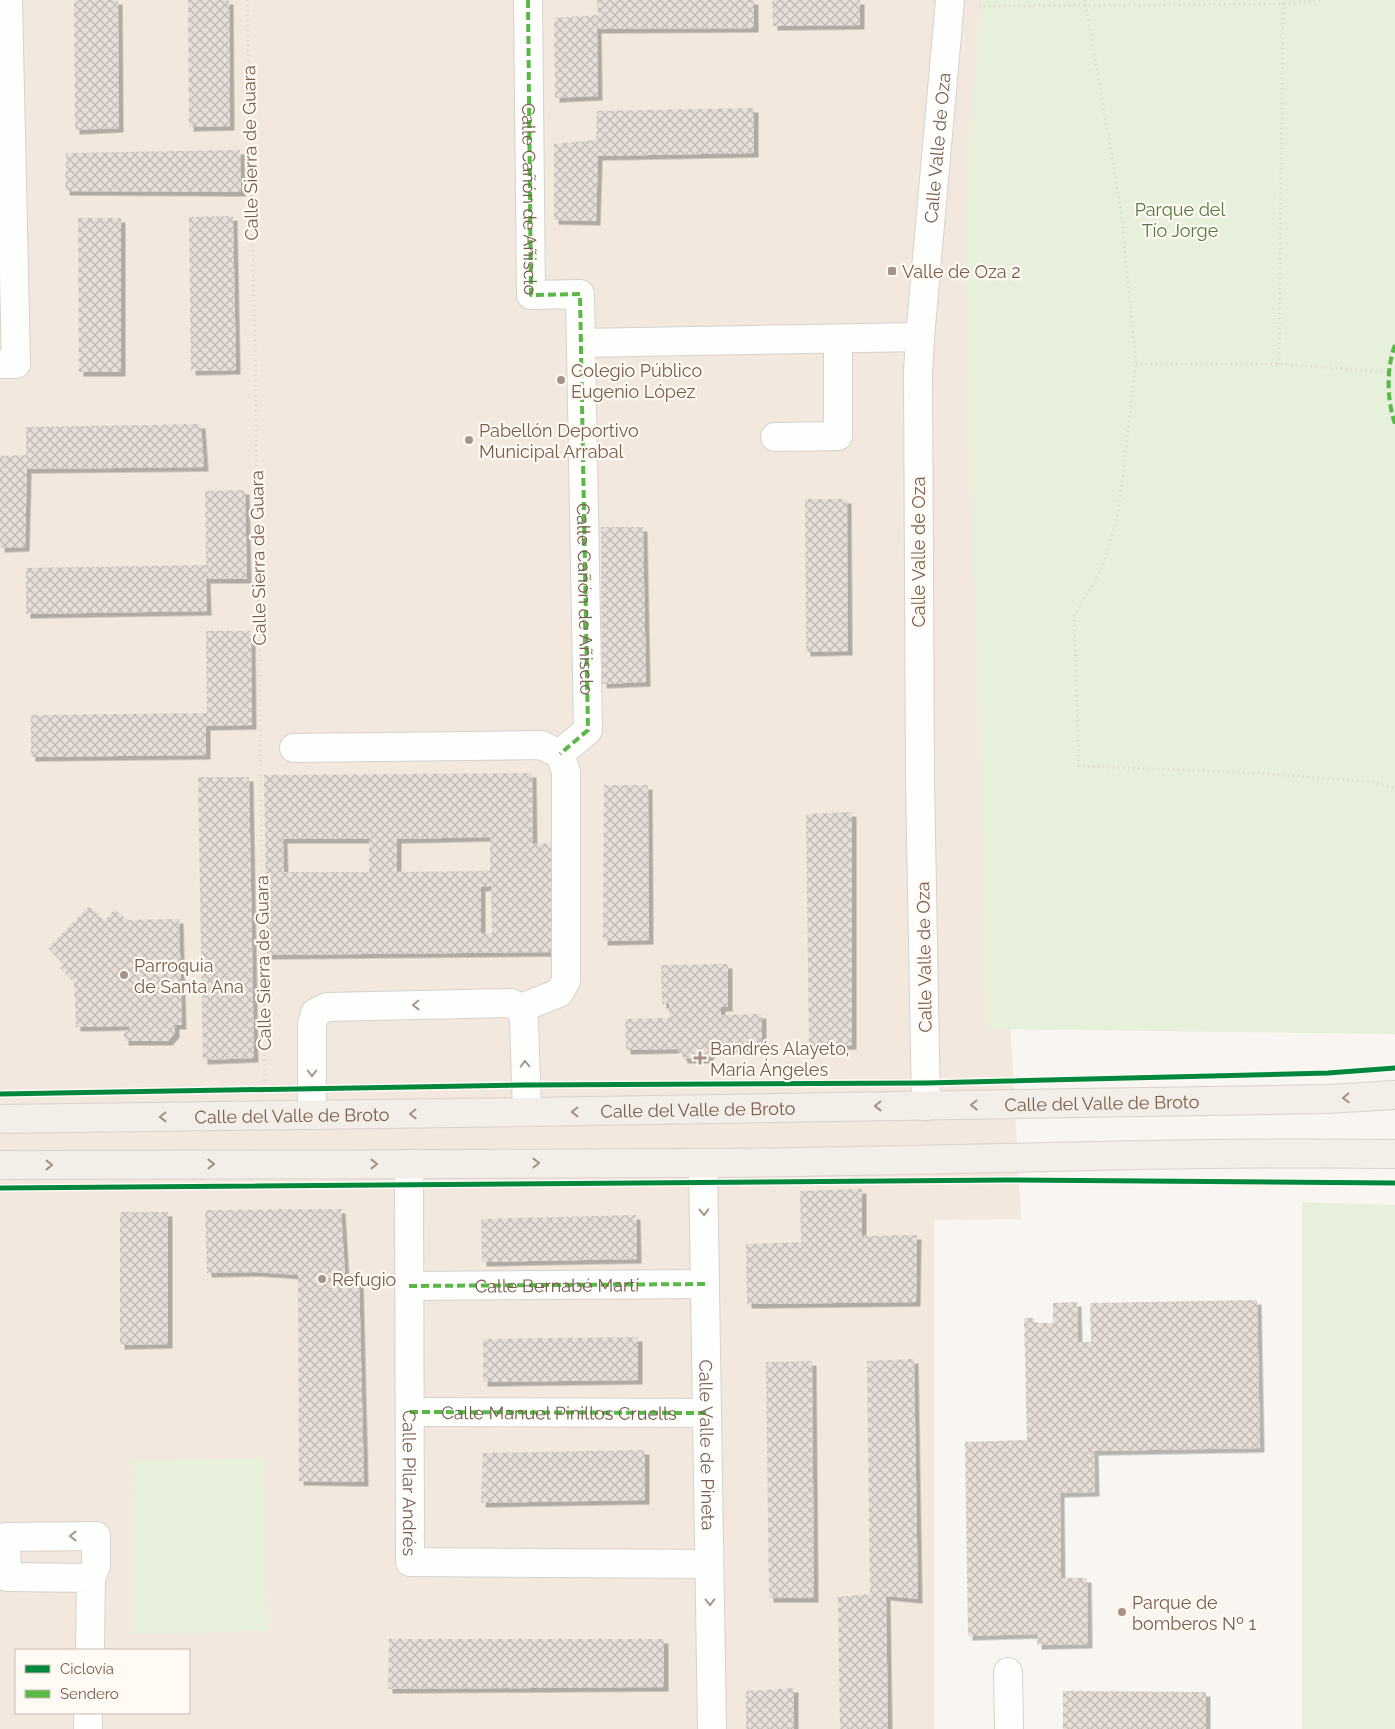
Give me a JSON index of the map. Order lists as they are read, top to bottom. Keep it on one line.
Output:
{"streets":{"main road":["Calle del Valle de Broto"],"street":["Calle Valle de Oza","Calle Cañón de Añisclo","Calle Bernabé Martí","Calle Manuel Pinillos Cruells","Calle Valle de Pineta","Calle Pilar Andrés"],"path":["Calle Sierra de Guara"]},"crossings":[["Calle Valle de Oza","Calle del Valle de Broto"],["Calle Sierra de Guara","Calle del Valle de Broto"],["Calle Bernabé Martí","Calle Valle de Pineta"],["Calle Bernabé Martí","Calle Pilar Andrés"],["Calle Manuel Pinillos Cruells","Calle Valle de Pineta"],["Calle Manuel Pinillos Cruells","Calle Pilar Andrés"],["Calle Valle de Pineta","Calle Pilar Andrés"]],"one_way":["Calle Valle de Pineta"],"parks":["Parque del Tío Jorge"],"places":{"transit":["Valle de Oza 2"],"other":["Colegio Público Eugenio López","Pabellón Deportivo Municipal Arrabal","Parroquia de Santa Ana","Refugio","Parque de bomberos Nº 1"],"health":["Bandrés Alayeto, María Ángeles"]},"legend":["Ciclovía","Sendero"]}
